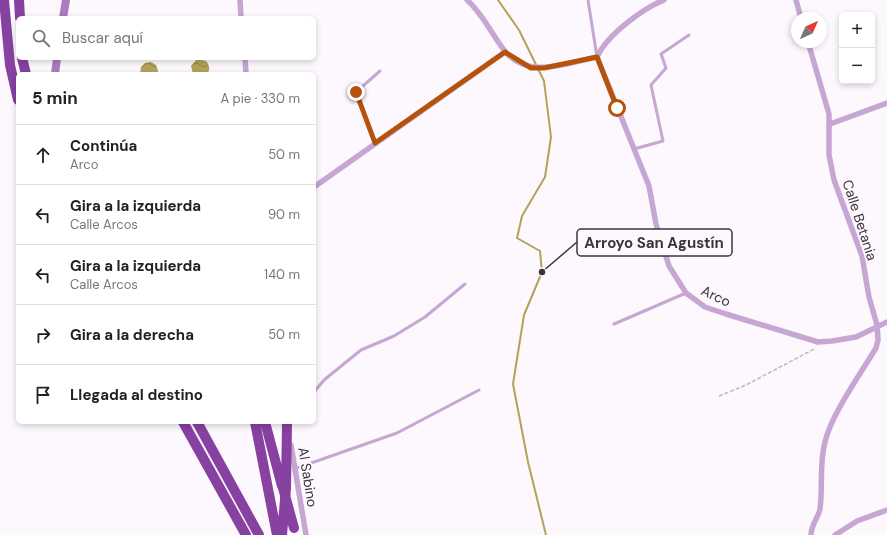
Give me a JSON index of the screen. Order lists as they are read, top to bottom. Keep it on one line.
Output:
{"streets":{"street":["Calle Betania","Arco","Al Sabino"]},"crossings":[["Calle Betania","Arco"]],"places":["Arroyo San Agustín"],"north":"top right","page":{"map_buttons":["+","−"],"search":"Buscar aquí","heading":["5 min","A pie · 330 m"],"list":[["Continúa","Arco","50 m"],["Gira a la izquierda","Calle Arcos","90 m"],["Gira a la izquierda","Calle Arcos","140 m"],["Gira a la derecha","50 m"],"Llegada al destino"]}}
